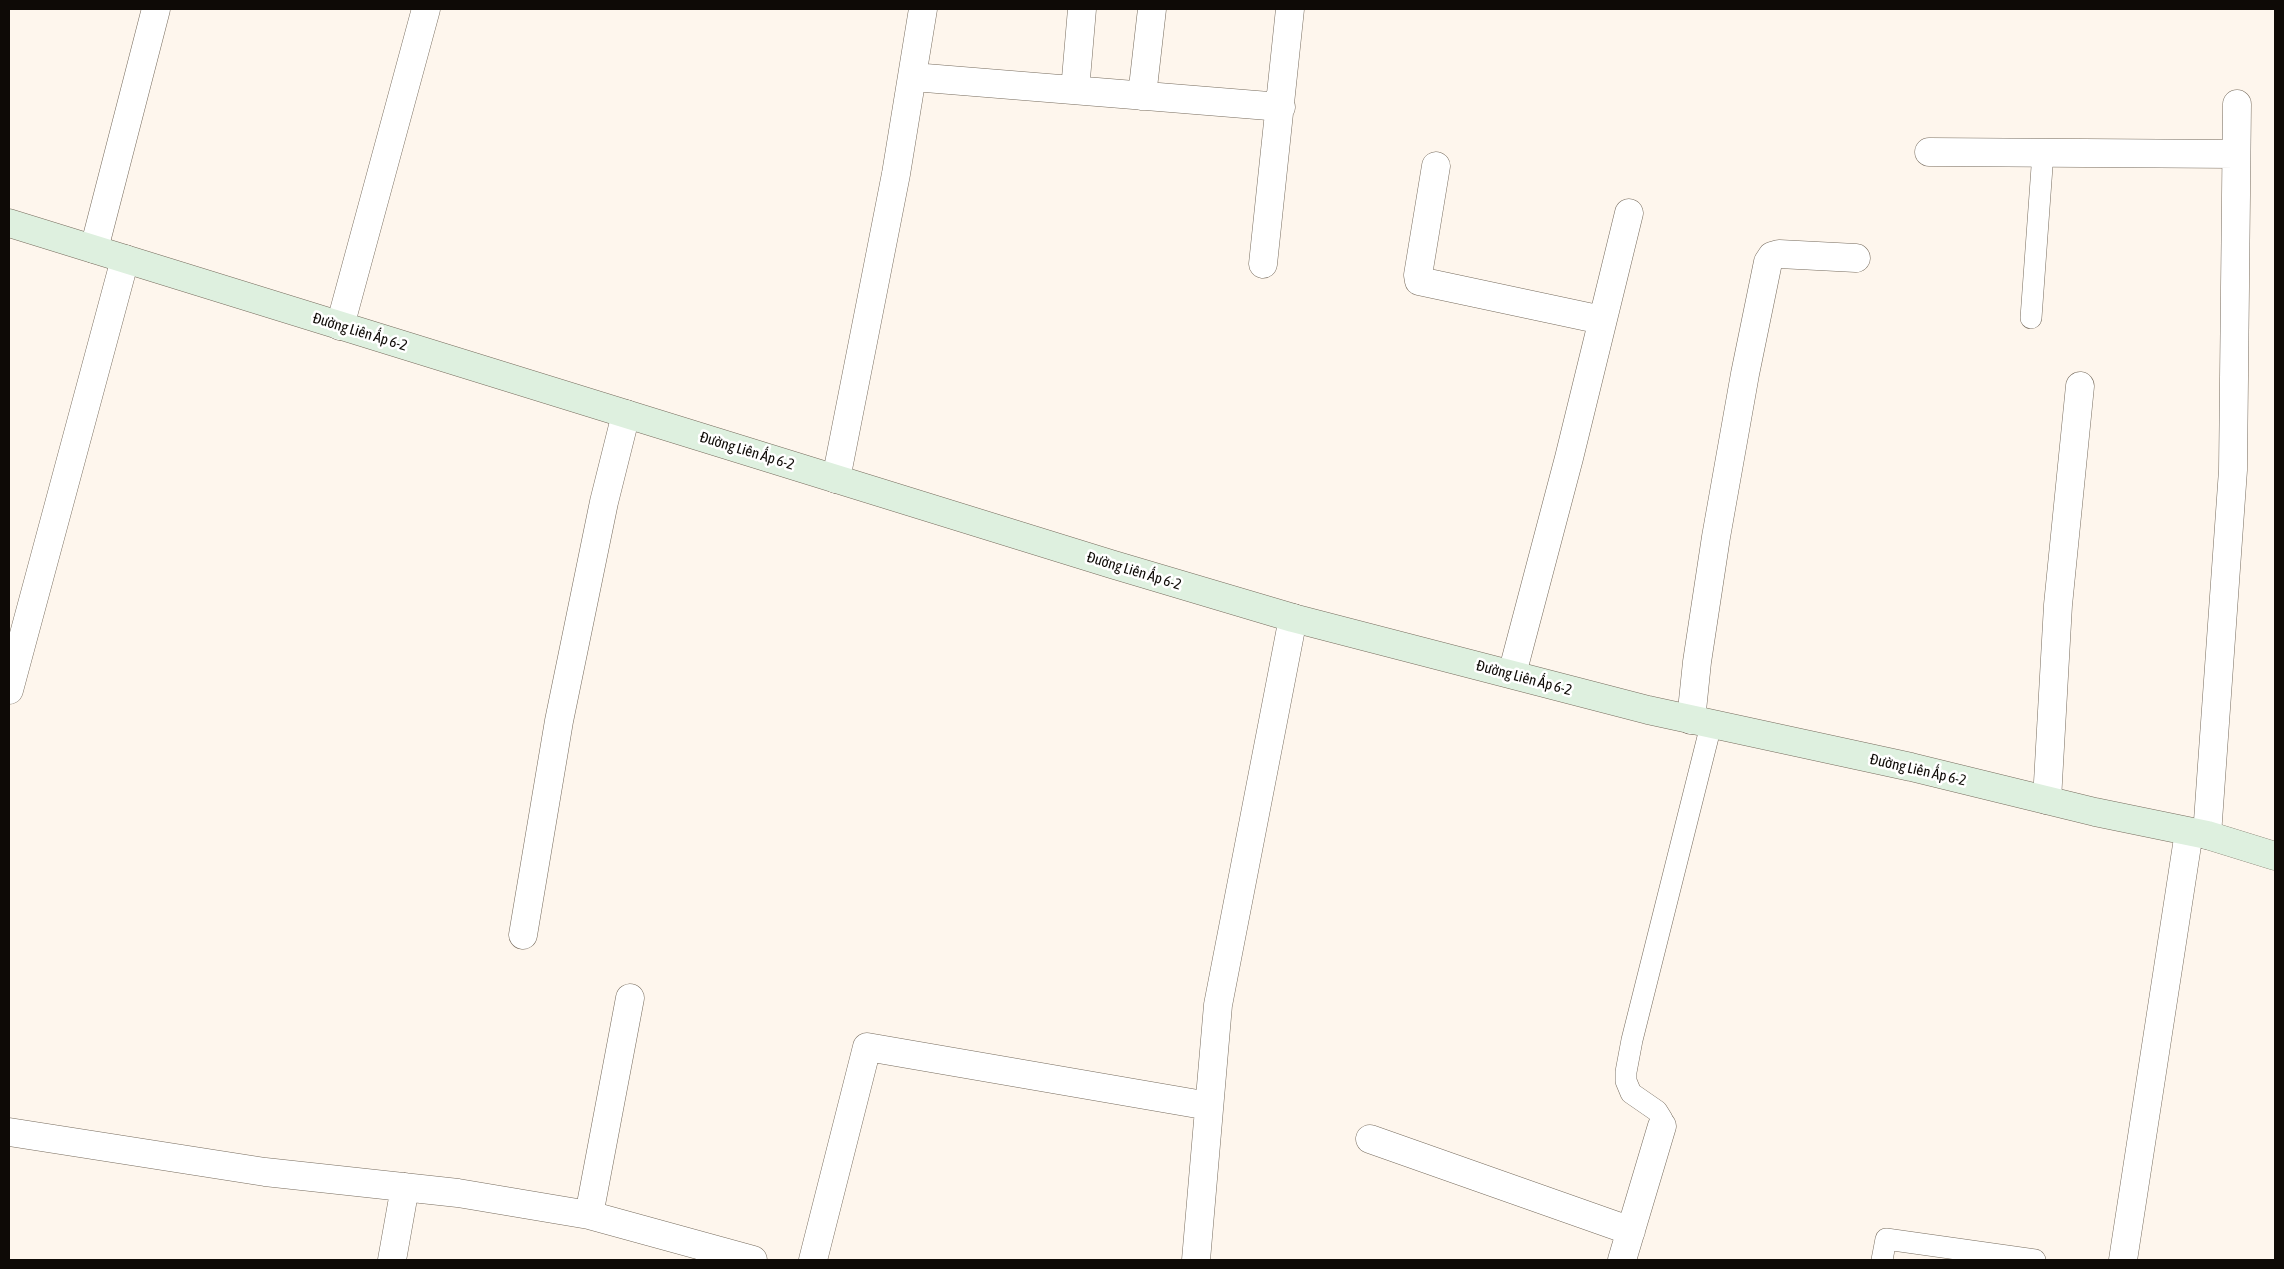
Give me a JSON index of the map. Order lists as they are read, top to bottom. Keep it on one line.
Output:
{"streets":{"street":["Đường Liên Ấp 6-2"]}}
